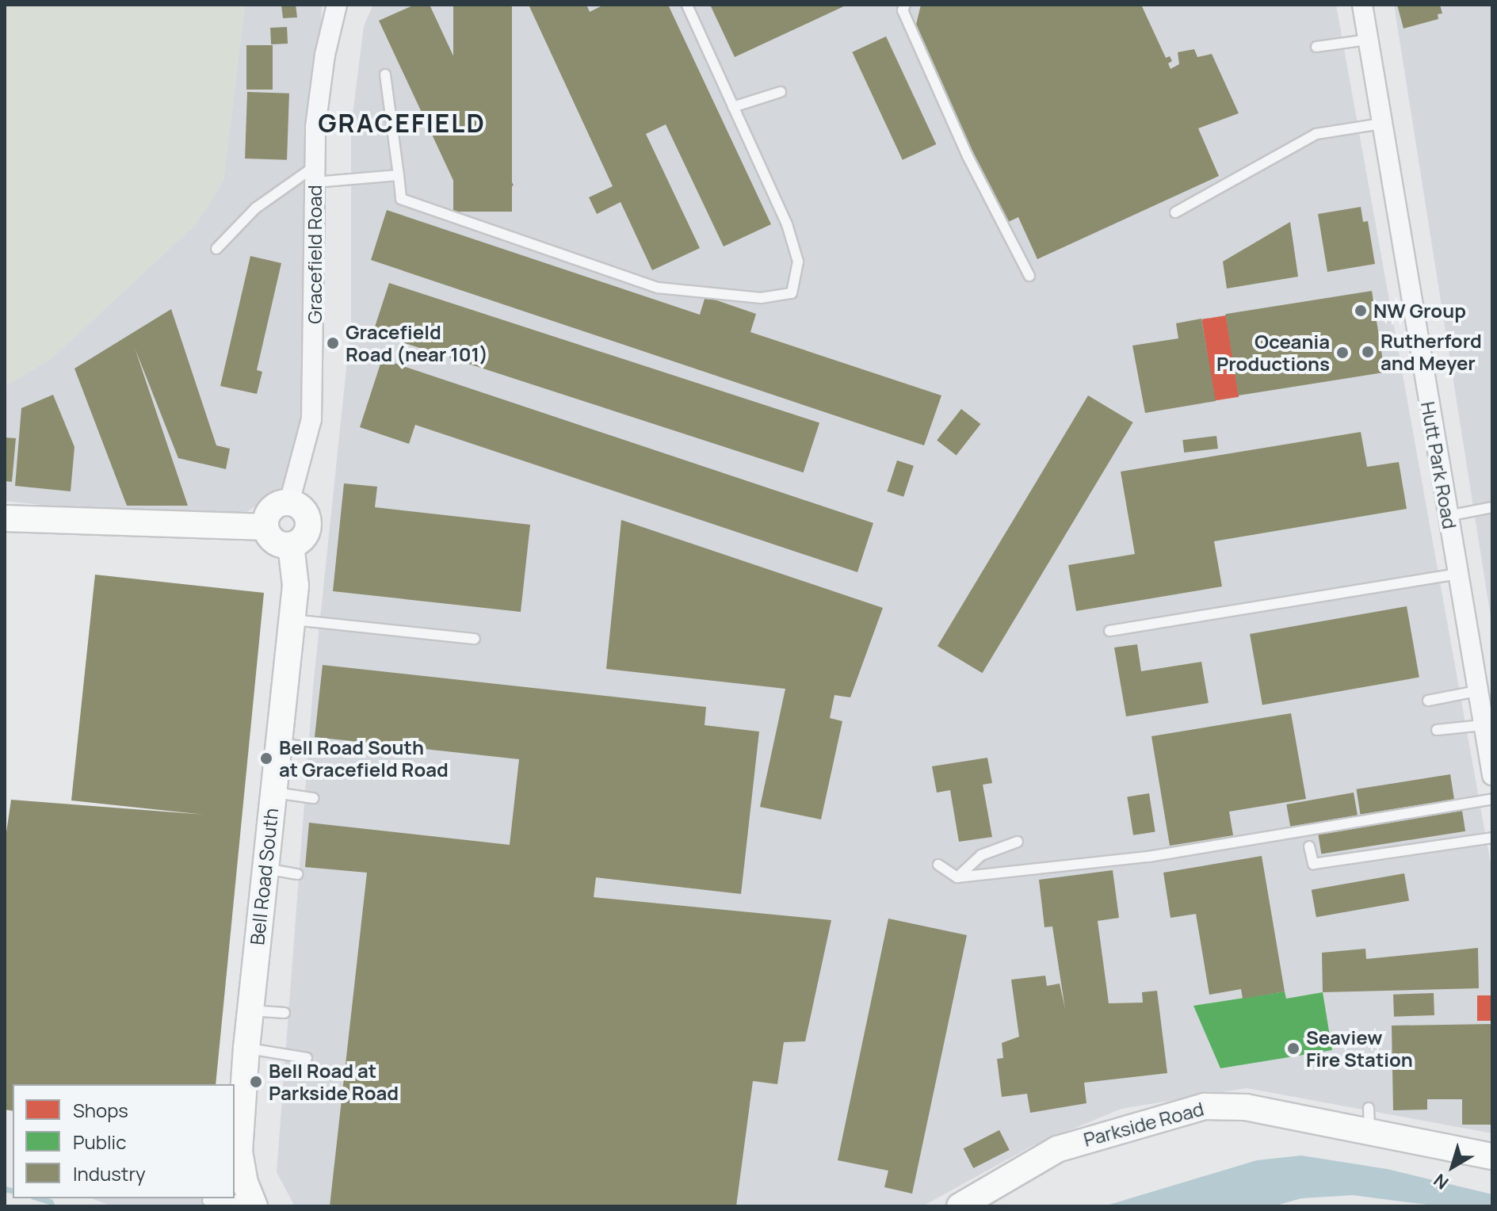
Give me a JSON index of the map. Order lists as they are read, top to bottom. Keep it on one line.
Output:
{"streets":{"main road":["Bell Road South","Parkside Road"],"street":["Gracefield Road","Hutt Park Road"]},"crossings":[["Gracefield Road","Bell Road South"]],"districts":["GRACEFIELD"],"places":["NW Group","Gracefield Road (near 101)","Rutherford and Meyer","Oceania Productions","Bell Road South at Gracefield Road","Seaview Fire Station","Bell Road at Parkside Road"],"legend":["Shops","Public","Industry"],"north":"bottom left"}
